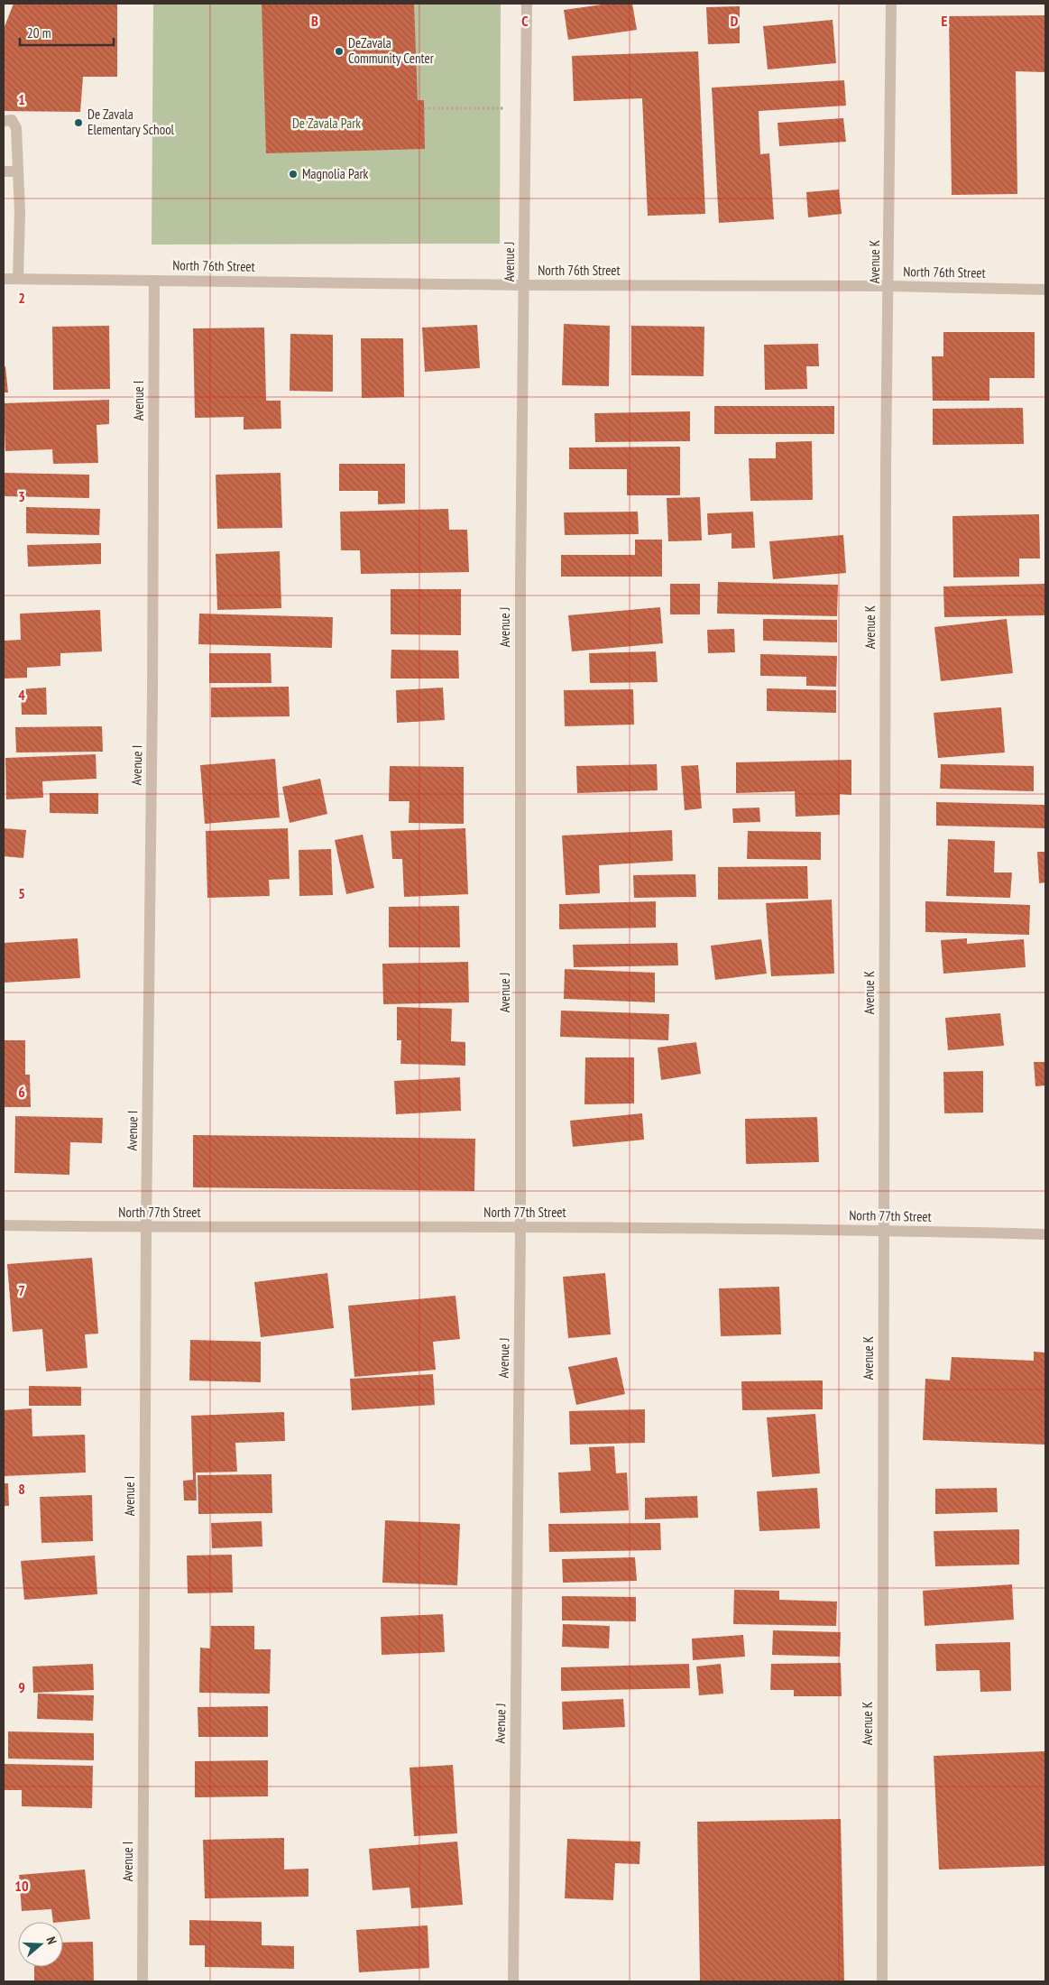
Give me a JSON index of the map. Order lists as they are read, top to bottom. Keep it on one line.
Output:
{"streets":{"street":["Avenue J","Avenue K","North 76th Street","Avenue I","North 77th Street"]},"crossings":[["Avenue J","North 76th Street"],["Avenue J","North 77th Street"],["Avenue K","North 76th Street"],["Avenue K","North 77th Street"],["North 76th Street","Avenue I"],["Avenue I","North 77th Street"]],"parks":["De Zavala Park"],"places":["DeZavala Community Center","De Zavala Elementary School","Magnolia Park"],"scale_bar":"20 m","north":"right","grid":{"columns":["B","C","D","E"],"rows":["1","2","3","4","5","6","7","8","9","10"]}}
